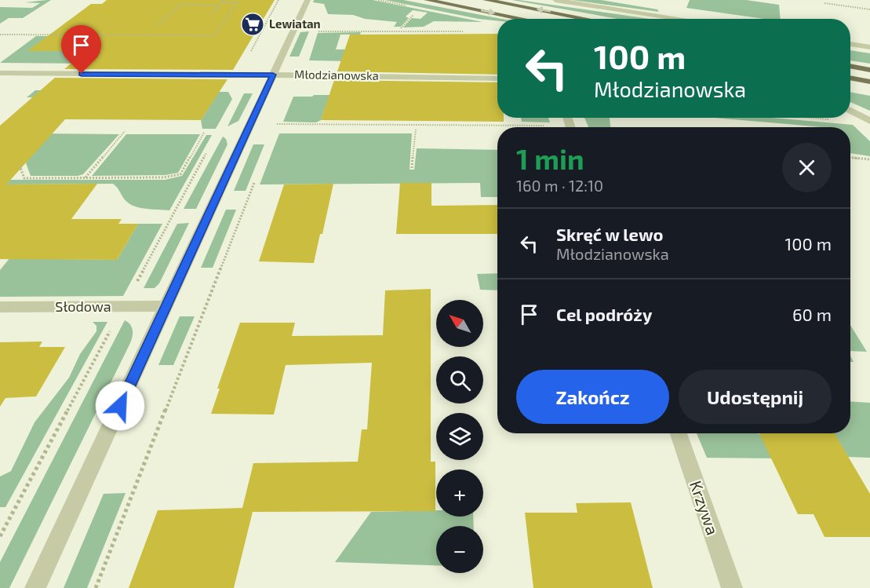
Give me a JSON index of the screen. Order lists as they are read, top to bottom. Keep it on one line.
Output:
{"streets":{"street":["Młodzianowska","Słodowa","Krzywa"]},"places":{"supermarket":["Lewiatan"]},"north":"top left","page":{"turn":["100 m","Młodzianowska"],"heading":["1 min","160 m · 12:10"],"list":[{"name":"Skręć w lewo","note":"Młodzianowska","value":"100 m"},{"name":"Cel podróży","value":"60 m"}],"map_buttons":["+","−"],"buttons":["Zakończ","Udostępnij"]}}
